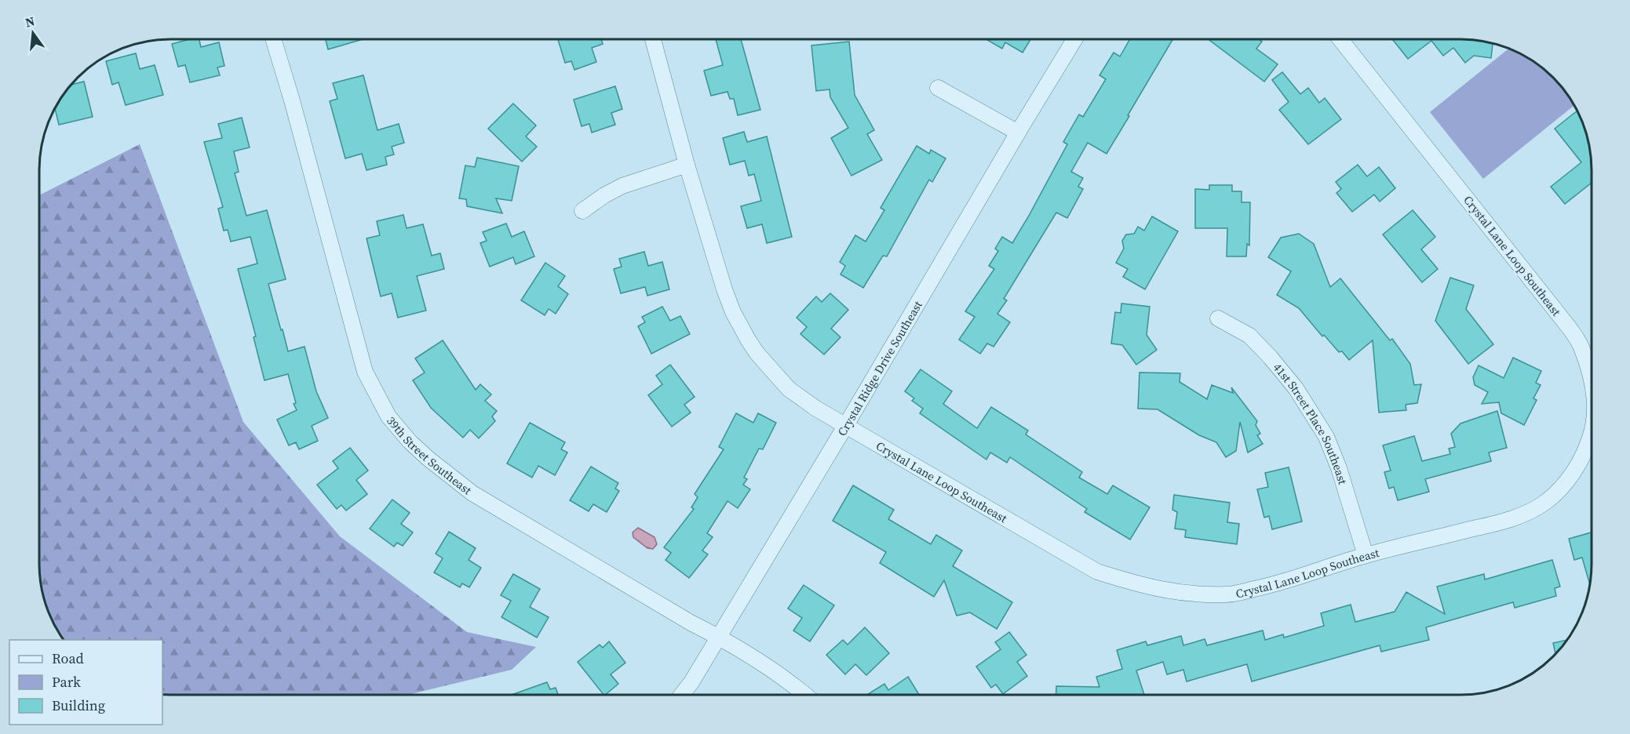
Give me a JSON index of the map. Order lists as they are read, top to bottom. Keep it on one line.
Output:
{"streets":{"street":["Crystal Lane Loop Southeast","Crystal Ridge Drive Southeast","41st Street Place Southeast","39th Street Southeast"]},"crossings":[["Crystal Lane Loop Southeast","Crystal Ridge Drive Southeast"],["Crystal Lane Loop Southeast","41st Street Place Southeast"],["Crystal Ridge Drive Southeast","39th Street Southeast"]],"legend":["Road","Park","Building"],"north":"top"}
